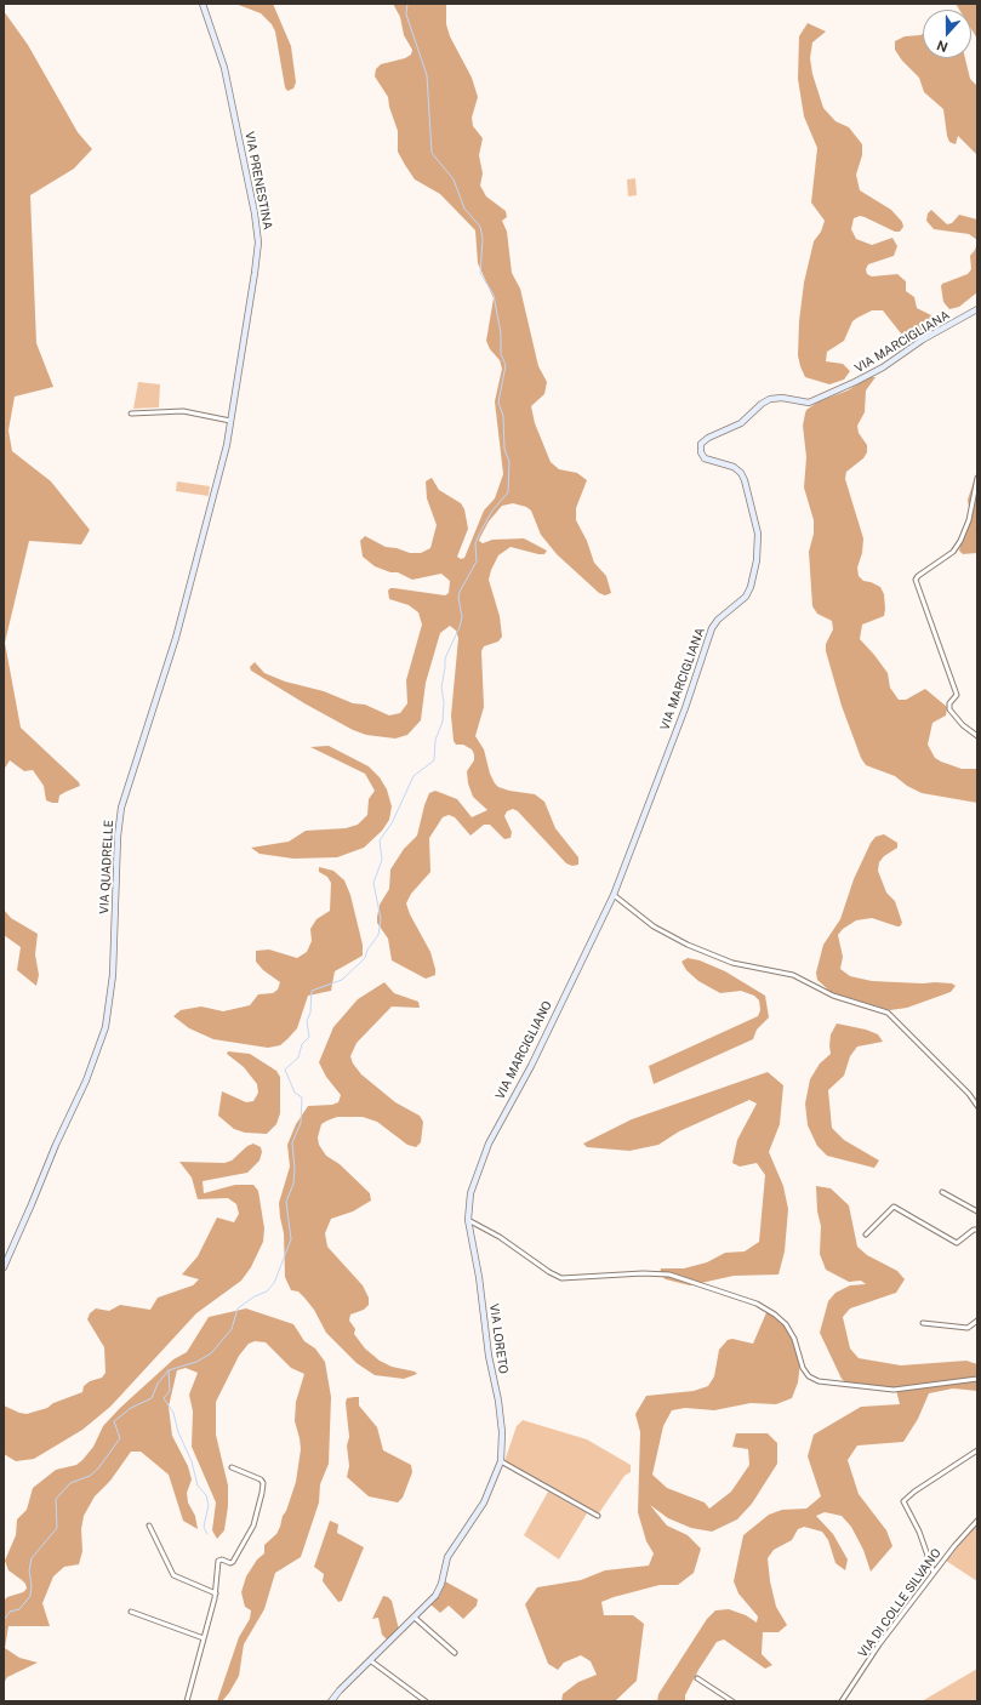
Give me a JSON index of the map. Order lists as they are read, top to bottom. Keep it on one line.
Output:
{"streets":{"street":["VIA PRENESTINA","VIA MARCIGLIANA","VIA QUADRELLE","VIA MARCIGLIANO","VIA LORETO","VIA DI COLLE SILVANO"]},"crossings":[["VIA PRENESTINA","VIA QUADRELLE"],["VIA MARCIGLIANA","VIA MARCIGLIANO"],["VIA MARCIGLIANO","VIA LORETO"]],"north":"bottom"}
